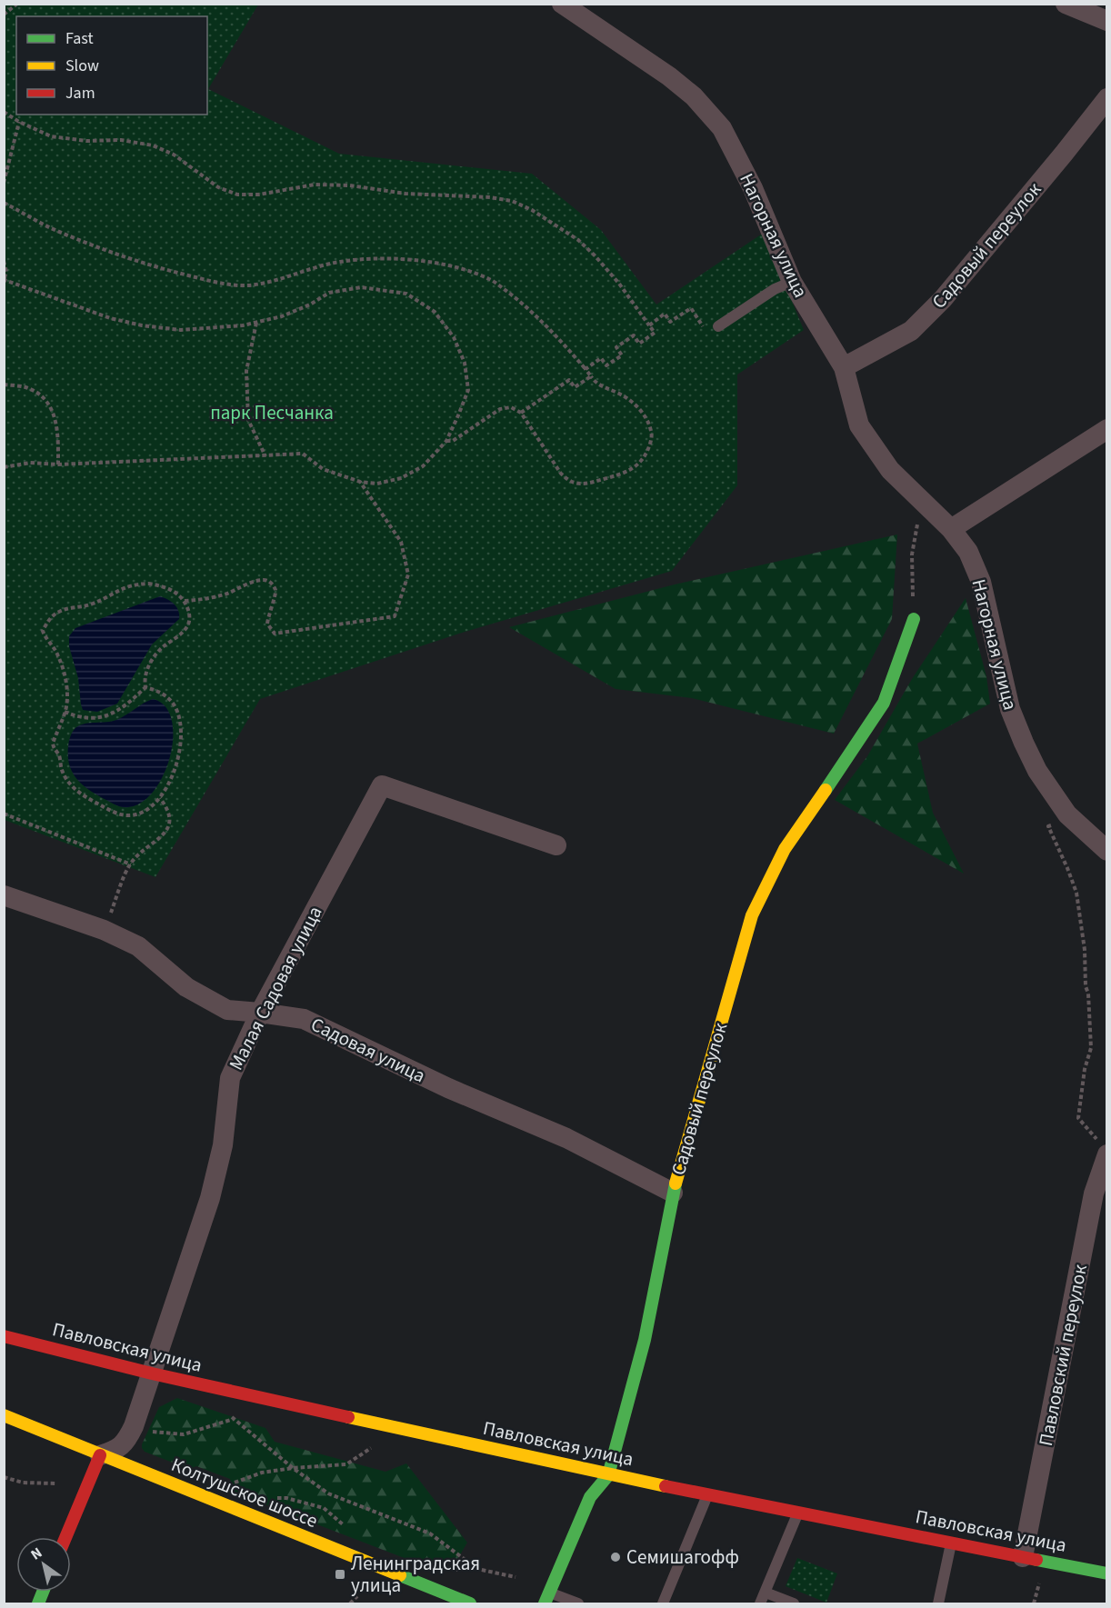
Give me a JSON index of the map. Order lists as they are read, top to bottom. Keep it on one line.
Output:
{"streets":{"street":["Нагорная улица","Садовый переулок","Малая Садовая улица","Садовая улица","Павловская улица","Павловский переулок","Колтушское шоссе"]},"crossings":[["Нагорная улица","Садовый переулок"],["Садовый переулок","Садовая улица"],["Садовый переулок","Павловская улица"],["Малая Садовая улица","Садовая улица"],["Малая Садовая улица","Павловская улица"],["Малая Садовая улица","Колтушское шоссе"],["Павловская улица","Павловский переулок"]],"parks":["парк Песчанка"],"places":{"other":["Семишагофф"],"transit":["Ленинградская улица"]},"legend":["Fast","Slow","Jam"],"north":"top left"}
